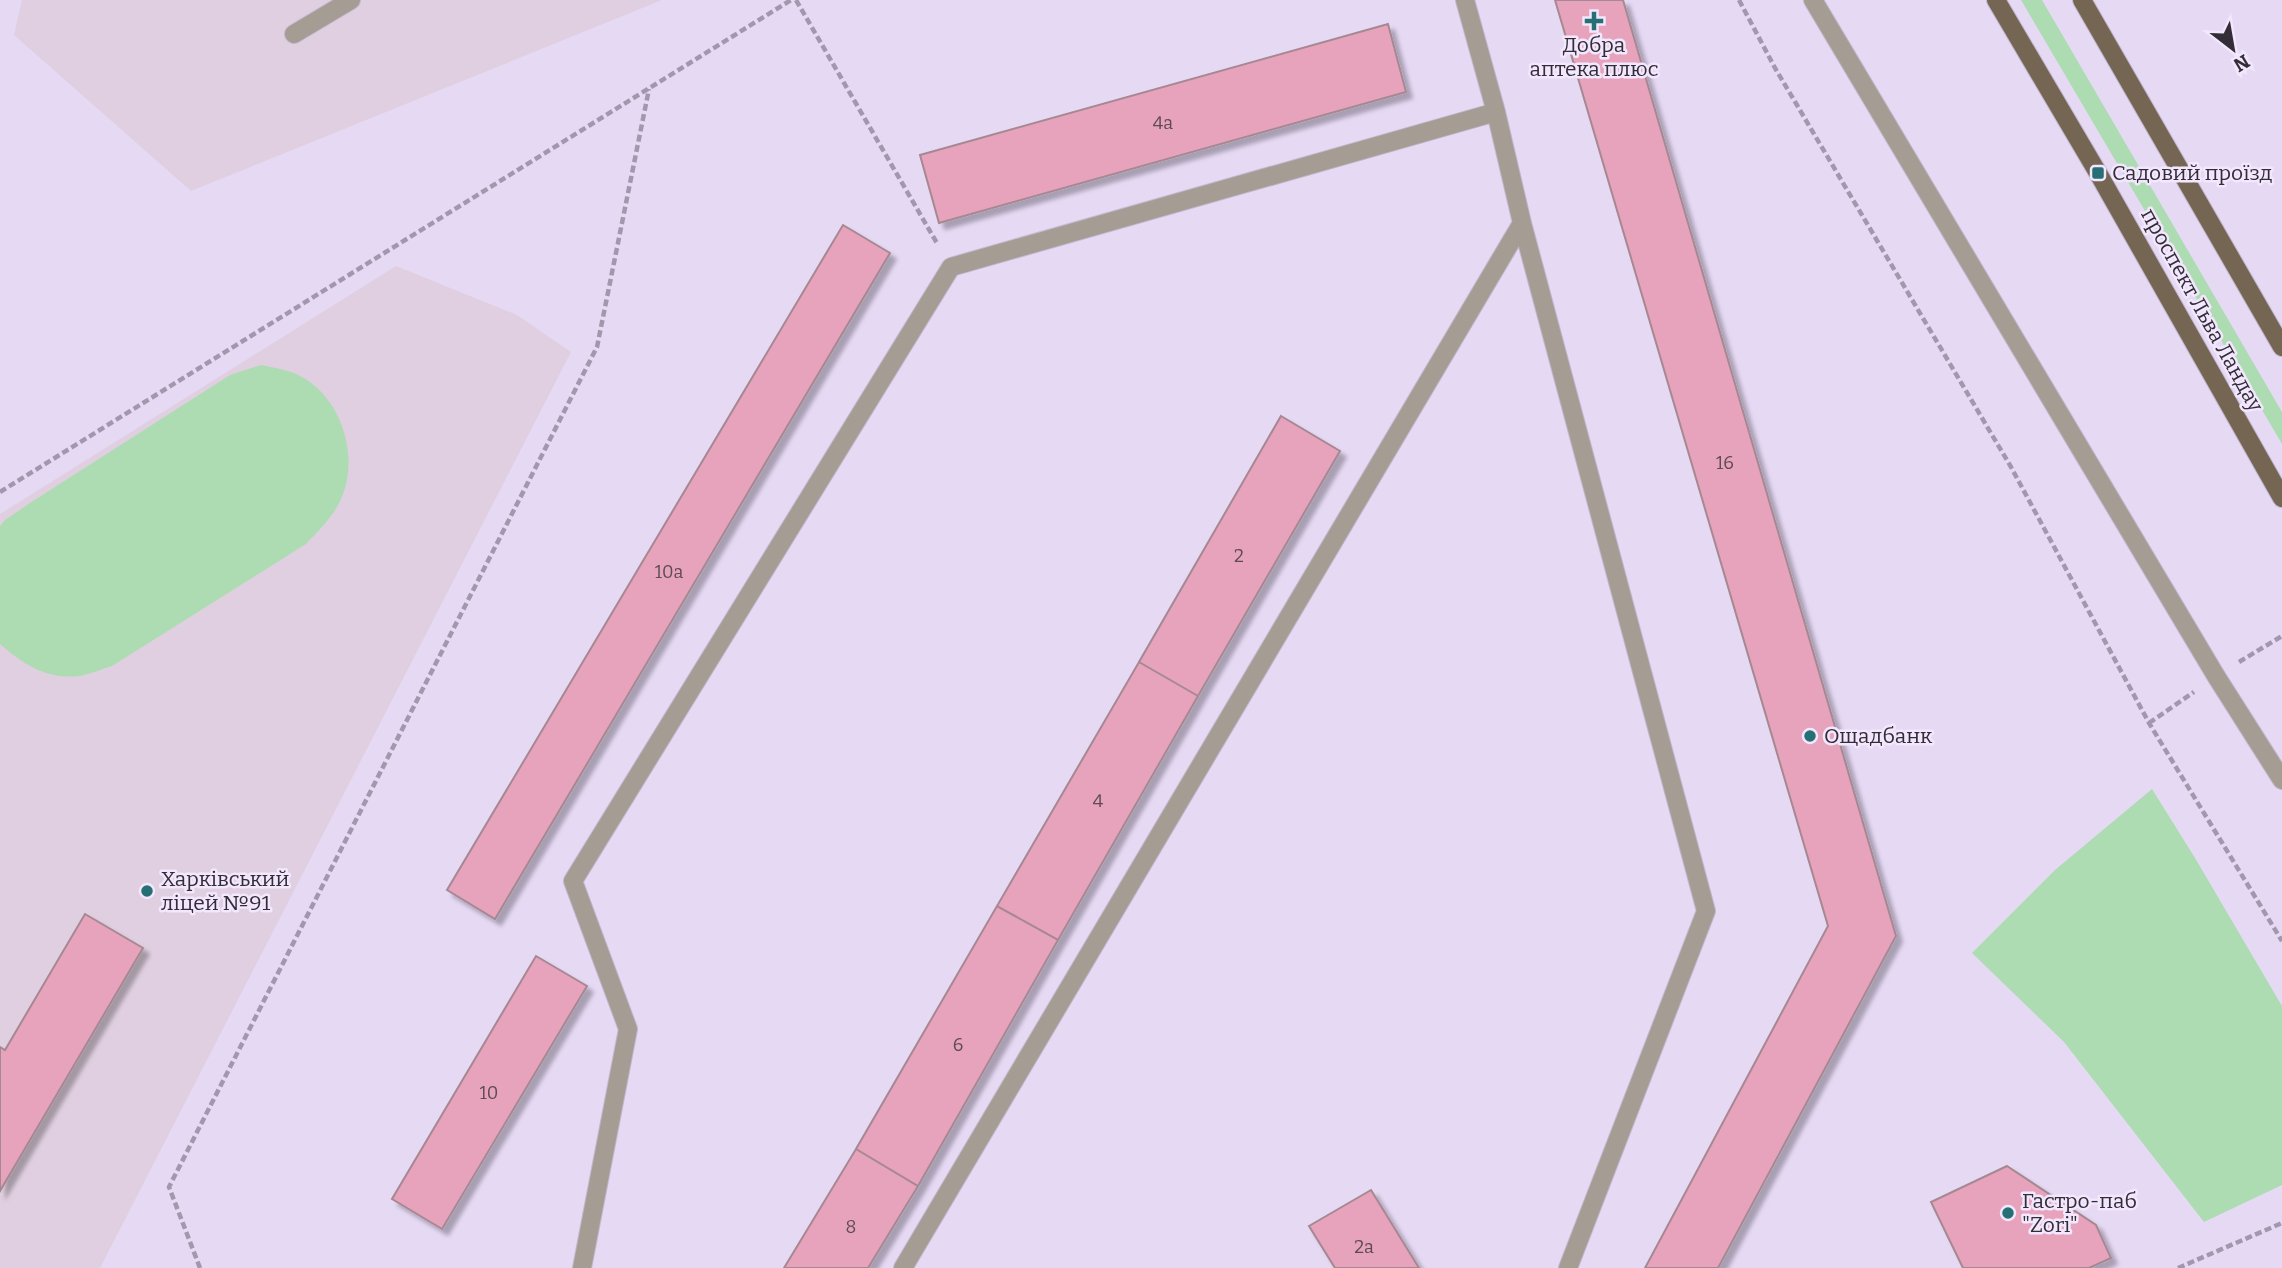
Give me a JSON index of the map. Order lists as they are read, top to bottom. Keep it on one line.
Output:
{"streets":{"main road":["проспект Льва Ландау"]},"places":{"health":["Добра аптека плюс"],"transit":["Садовий проїзд"],"other":["Ощадбанк","Харківський ліцей №91","Гастро-паб \"Zori\""]},"house_numbers":["4а","16","2","10а","4","6","10","8","2а"],"north":"bottom right"}
